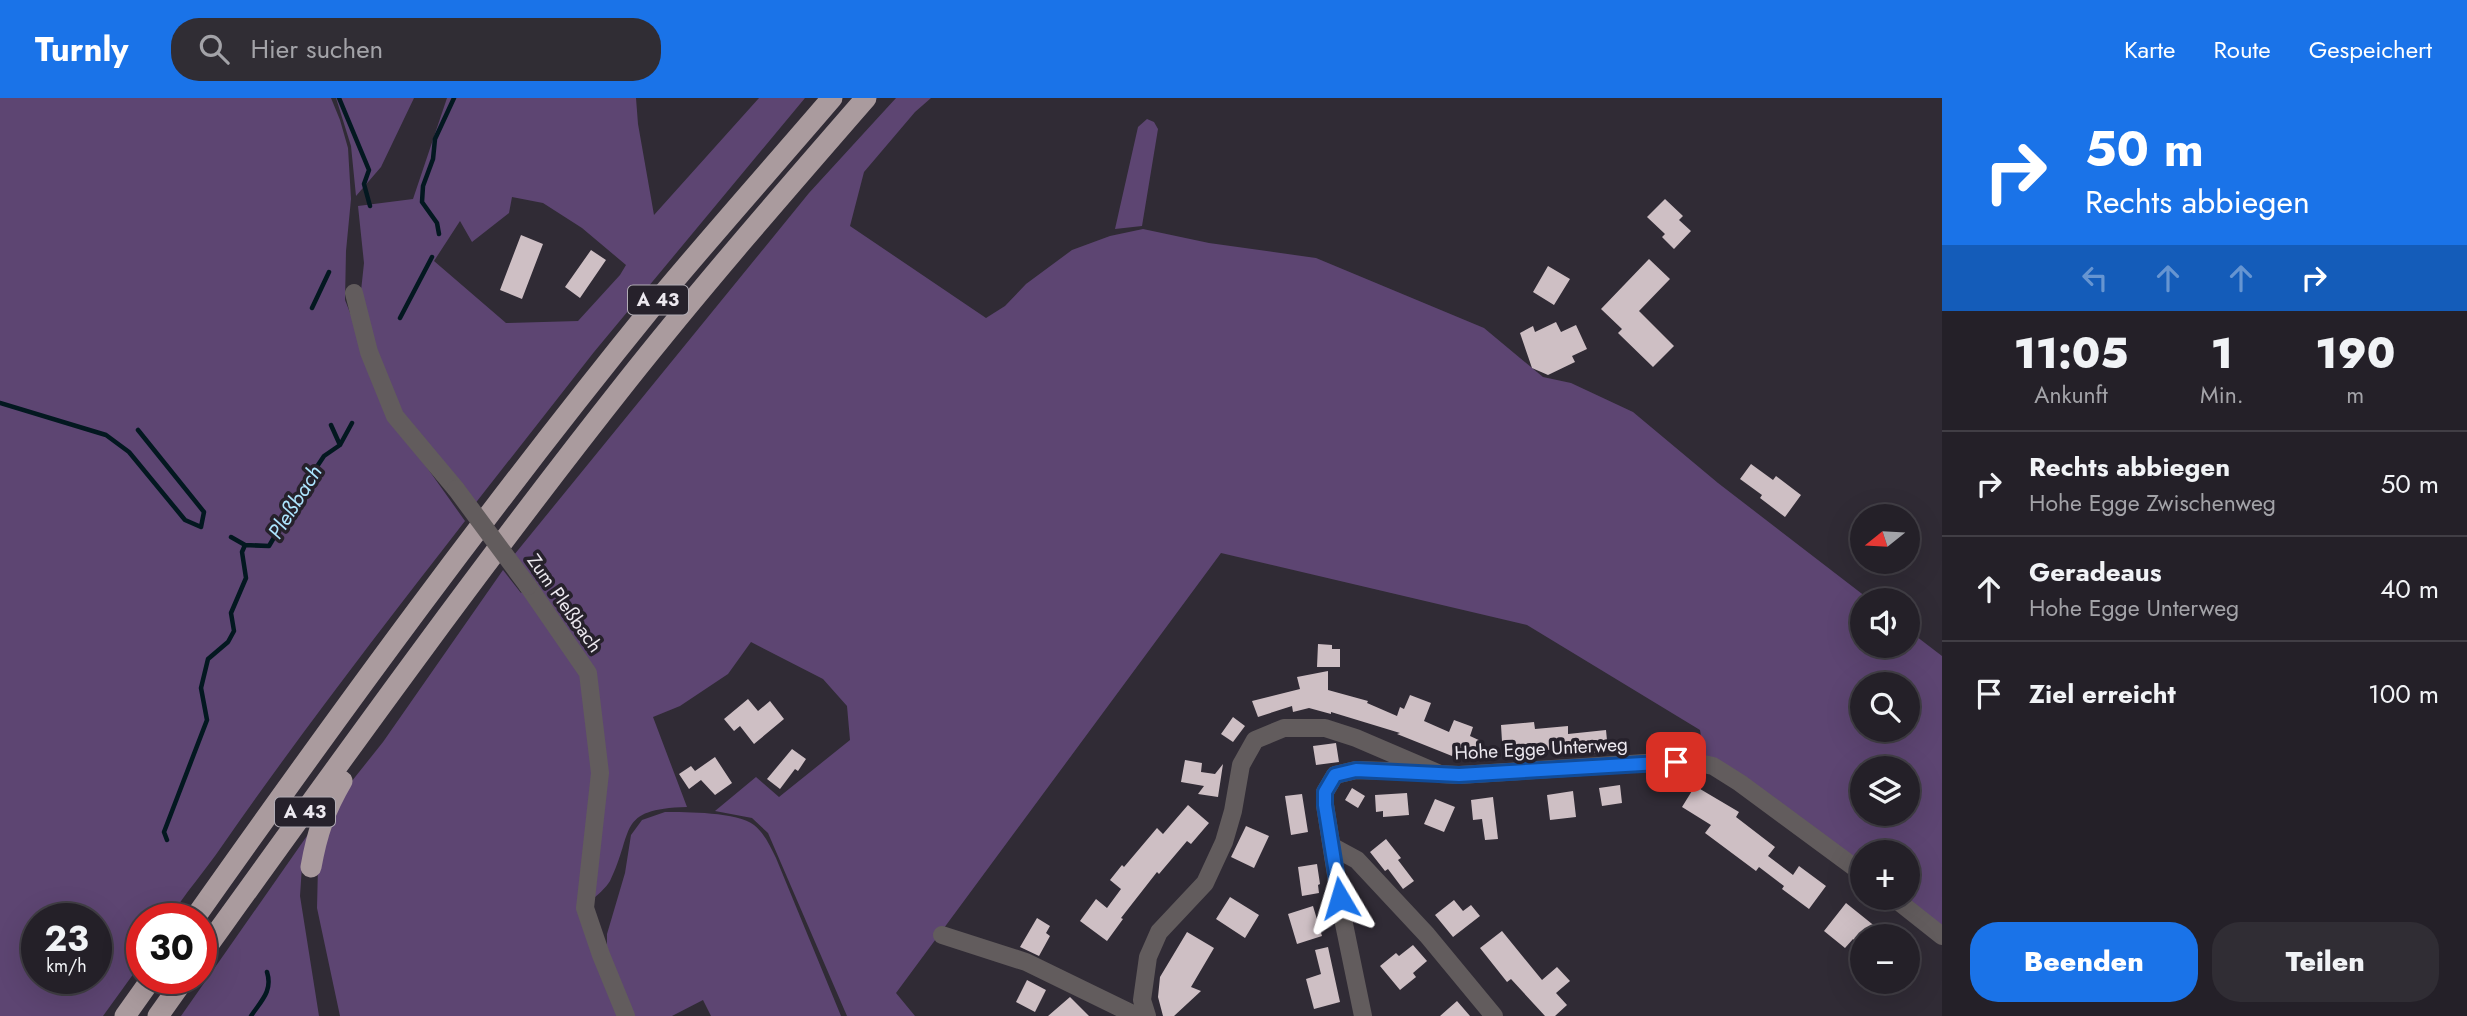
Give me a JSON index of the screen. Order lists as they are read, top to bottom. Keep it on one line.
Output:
{"streets":{"highway":["A 43"],"street":["Zum Pleßbach","Hohe Egge Unterweg"]},"water":["Pleßbach"],"north":"left","page":{"header":"Turnly","search":"Hier suchen","nav":["Karte","Route","Gespeichert"],"turn":["50 m","Rechts abbiegen"],"eta":["11:05","Ankunft","1","Min.","190","m"],"list":[{"name":"Rechts abbiegen","note":"Hohe Egge Zwischenweg","value":"50 m"},{"name":"Geradeaus","note":"Hohe Egge Unterweg","value":"40 m"},{"name":"Ziel erreicht","value":"100 m"}],"map_buttons":["+","−"],"speed":"23 km/h","limit":"30","buttons":["Beenden","Teilen"]}}
